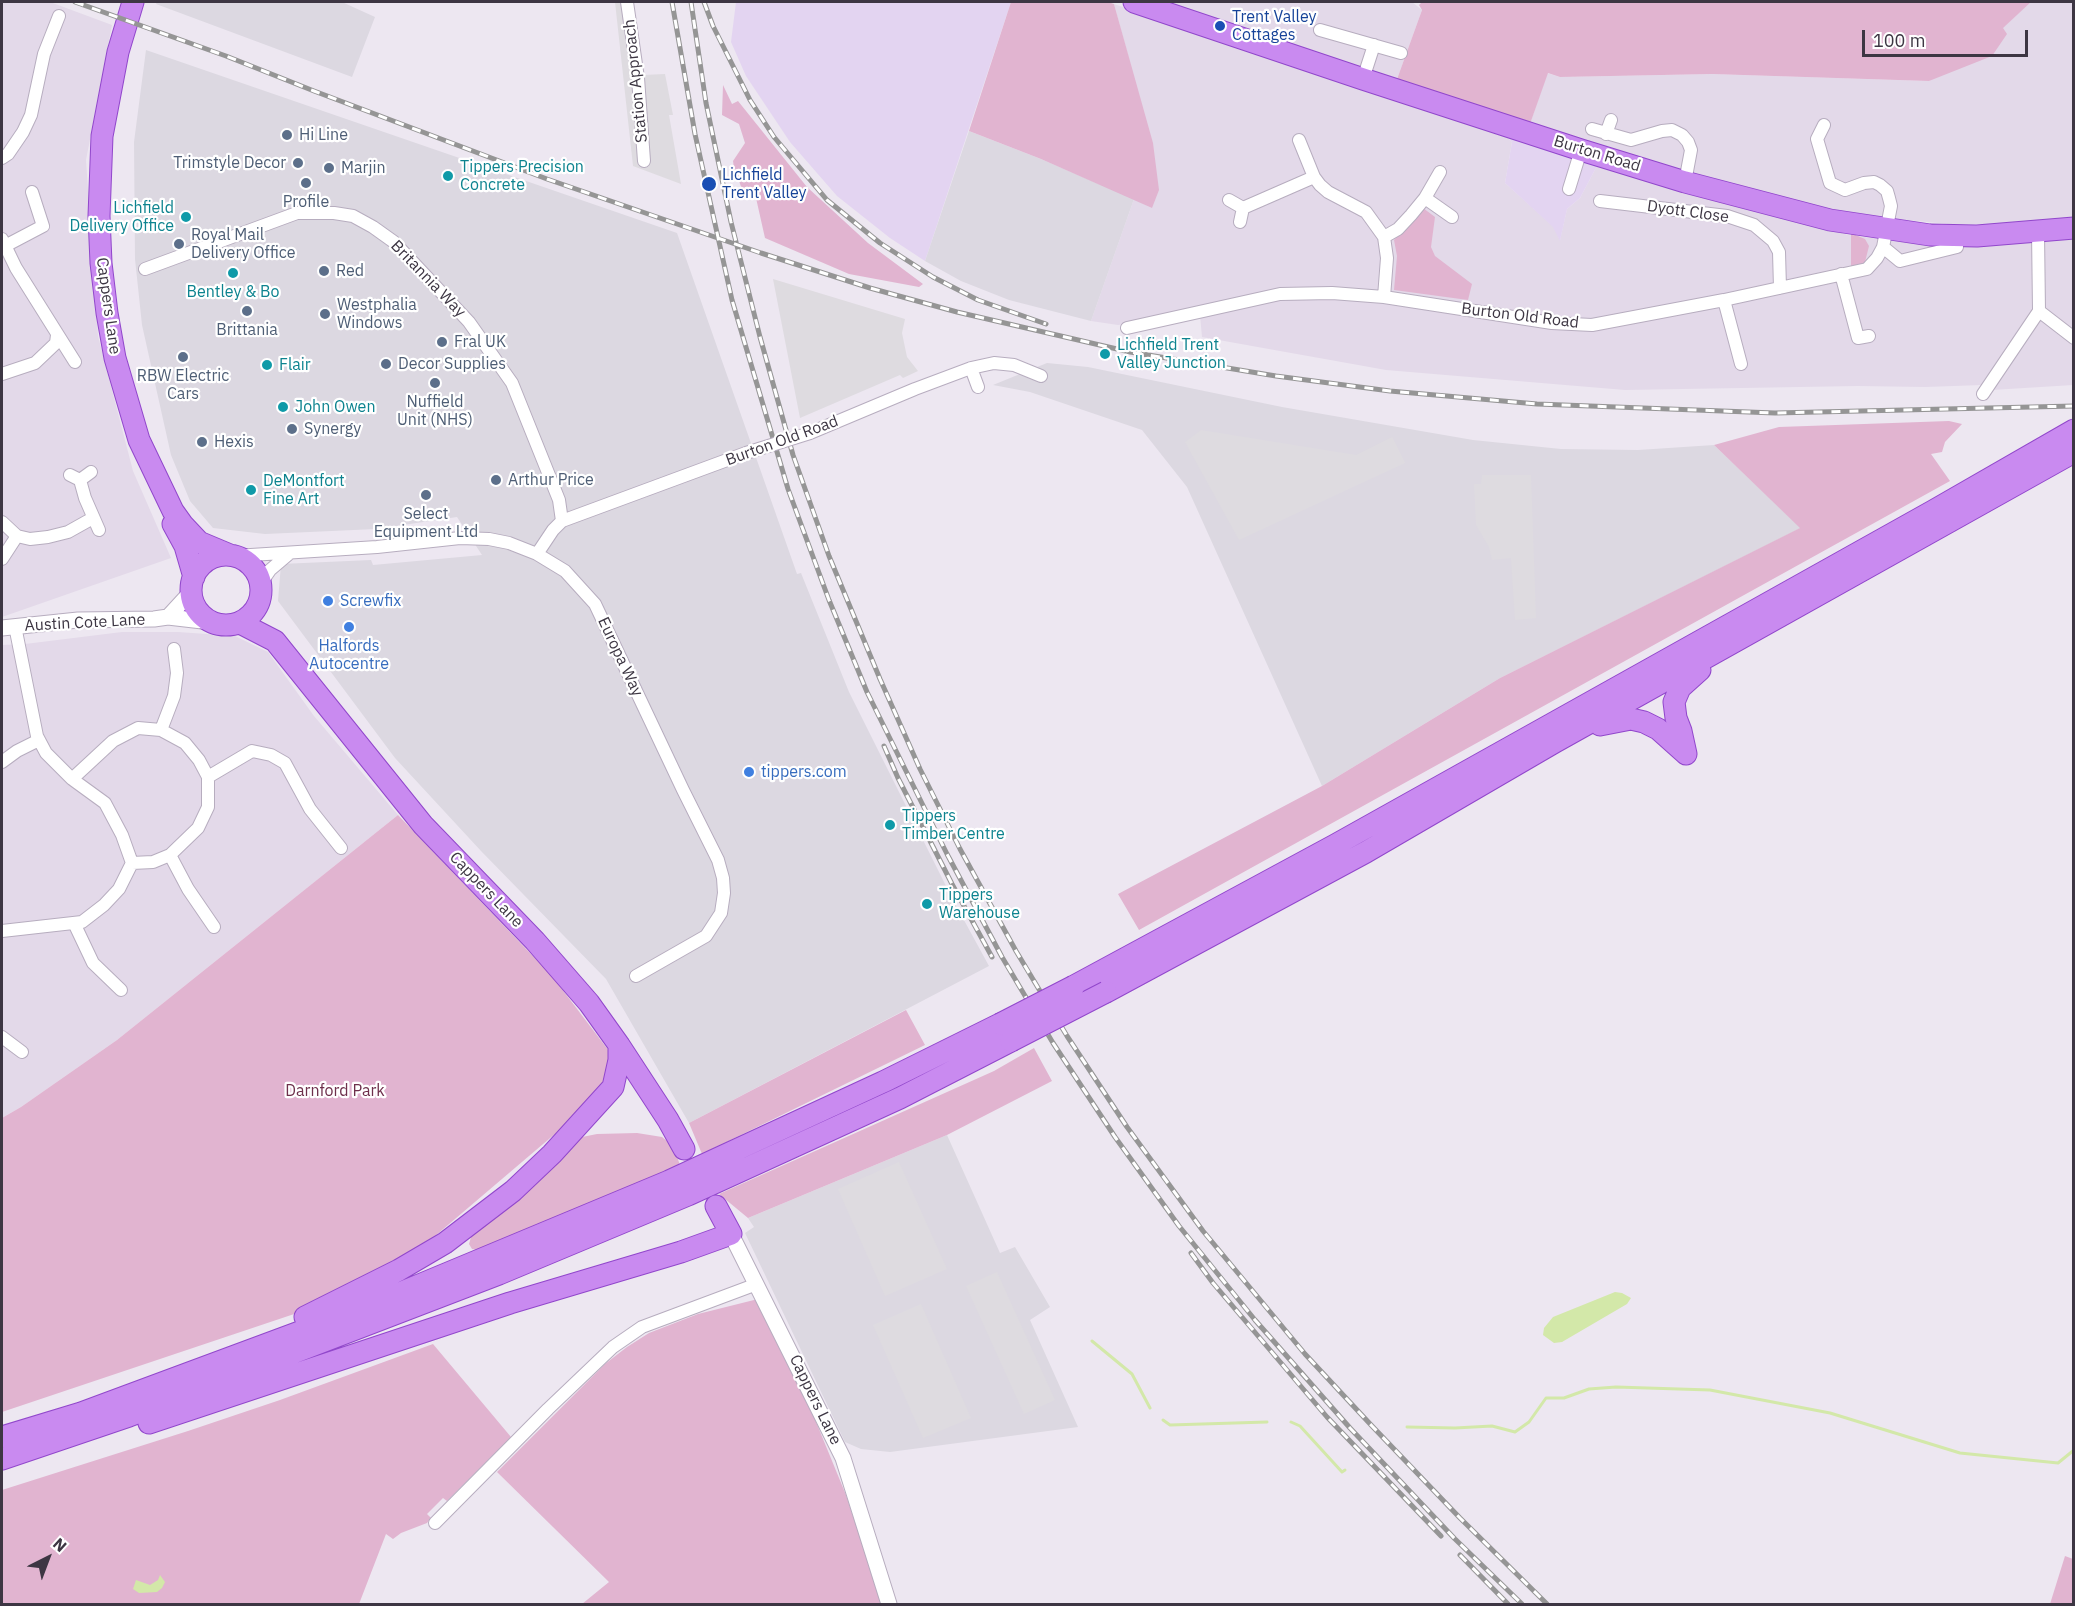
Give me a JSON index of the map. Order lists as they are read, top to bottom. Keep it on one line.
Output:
{"streets":{"highway":["Burton Road","Cappers Lane"],"street":["Station Approach","Dyott Close","Britannia Way","Burton Old Road","Austin Cote Lane","Europa Way"]},"crossings":[["Burton Road","Burton Old Road"],["Dyott Close","Burton Old Road"],["Britannia Way","Burton Old Road"],["Cappers Lane","Austin Cote Lane"],["Cappers Lane","Europa Way"],["Austin Cote Lane","Europa Way"]],"parks":["Darnford Park"],"places":["Trent Valley Cottages","Hi Line","Trimstyle Decor","Marjin","Tippers Precision Concrete","Profile","Lichfield Trent Valley","Lichfield Delivery Office","Royal Mail Delivery Office","Red","Bentley & Bo","Brittania","Westphalia Windows","Fral UK","Lichfield Trent Valley Junction","RBW Electric Cars","Decor Supplies","Flair","Nuffield Unit (NHS)","John Owen","Synergy","Hexis","Arthur Price","DeMontfort Fine Art","Select Equipment Ltd","Screwfix","Halfords Autocentre","tippers.com","Tippers Timber Centre","Tippers Warehouse"],"scale_bar":"100 m","north":"top right"}
